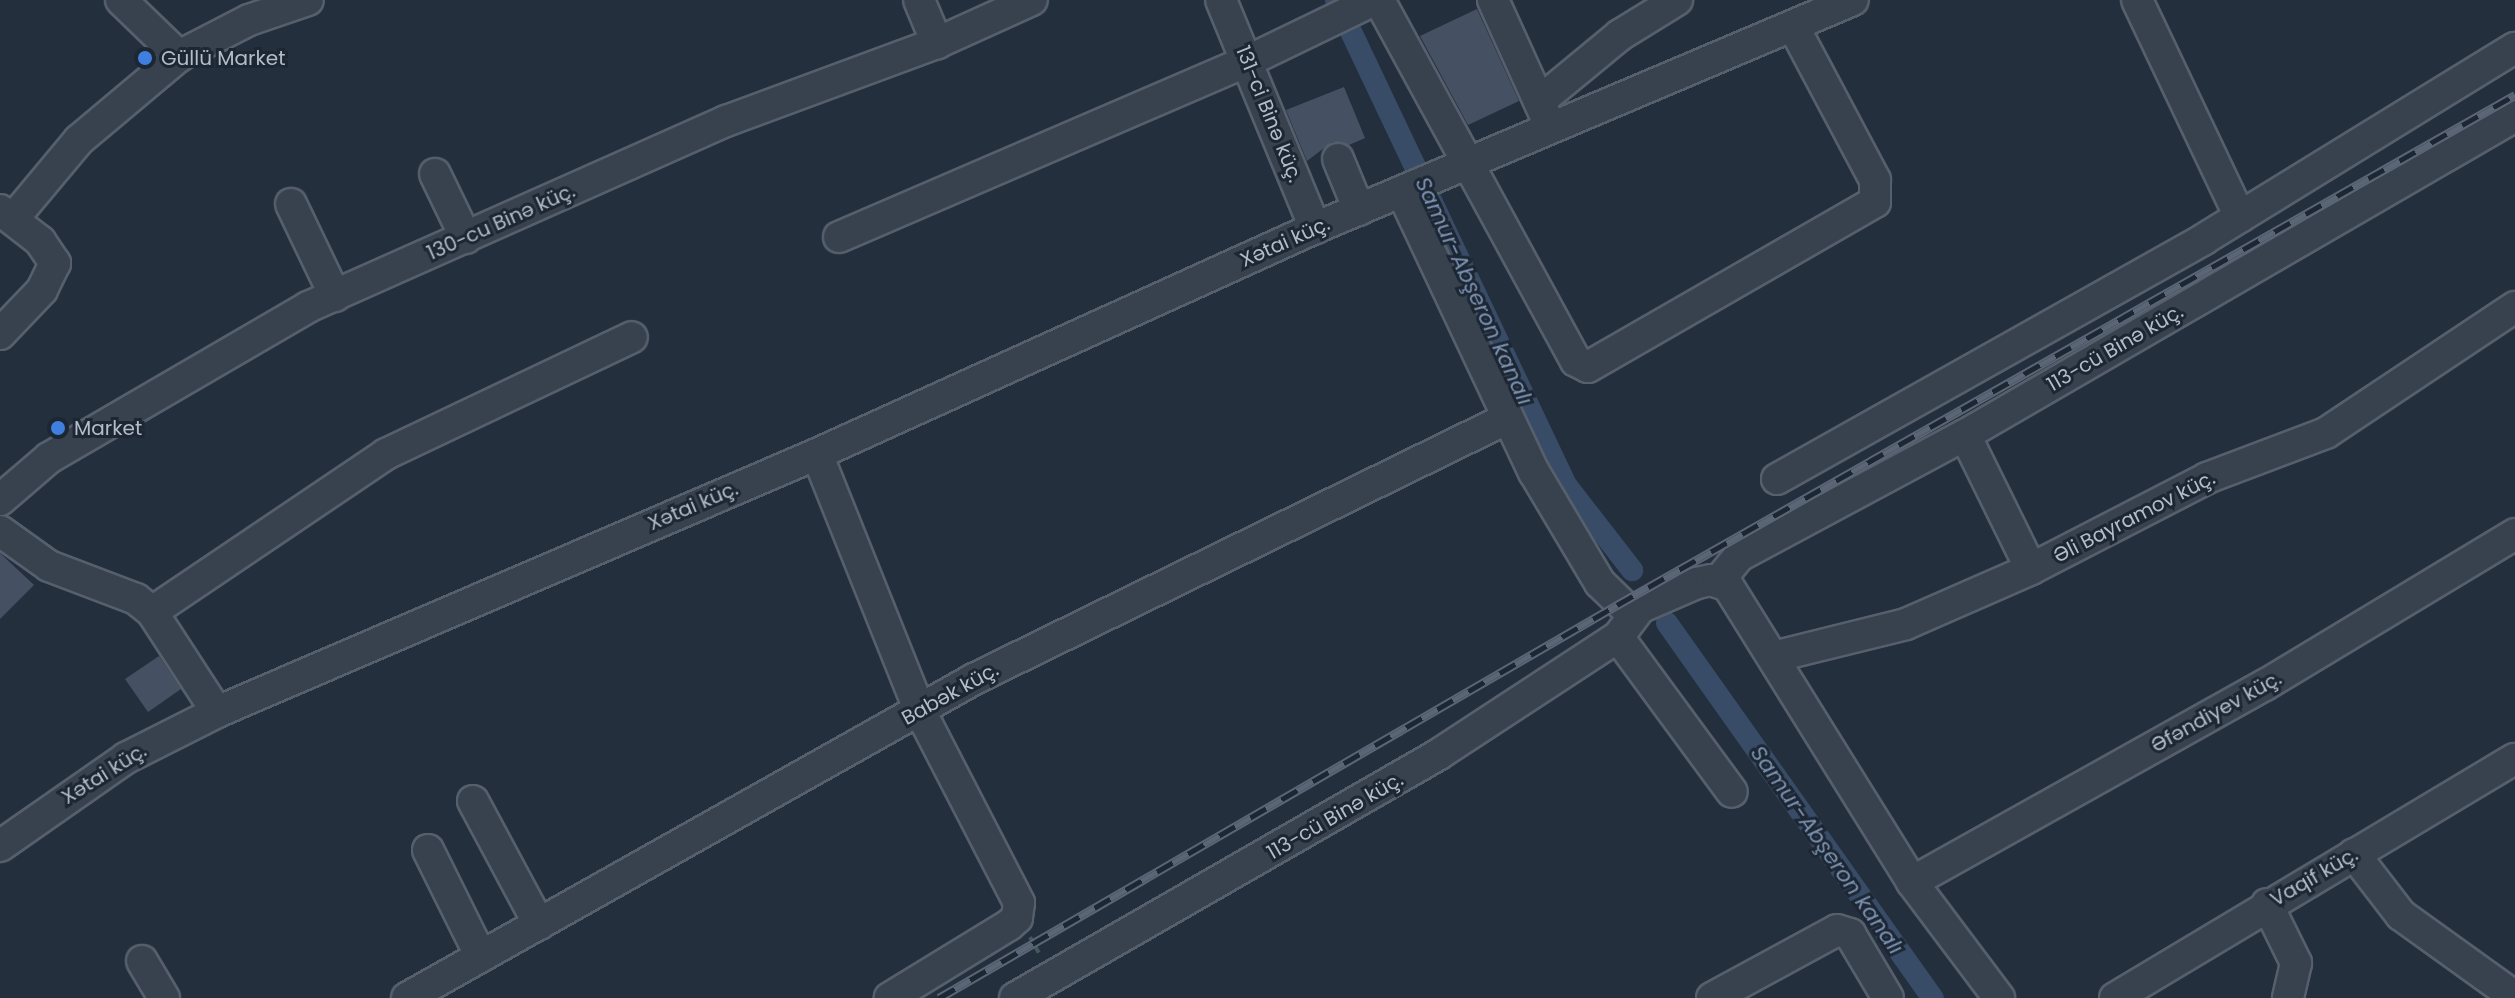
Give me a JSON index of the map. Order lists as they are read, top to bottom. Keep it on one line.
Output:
{"streets":{"street":["131-ci Binə küç.","130-cu Binə küç.","Xətai küç.","113-cü Binə küç.","Əli Bayramov küç.","Babək küç.","Əfəndiyev küç.","Vaqif küç."]},"crossings":[["131-ci Binə küç.","Xətai küç."]],"water":["Samur-Abşeron kanalı"],"places":["Güllü Market","Market"]}
